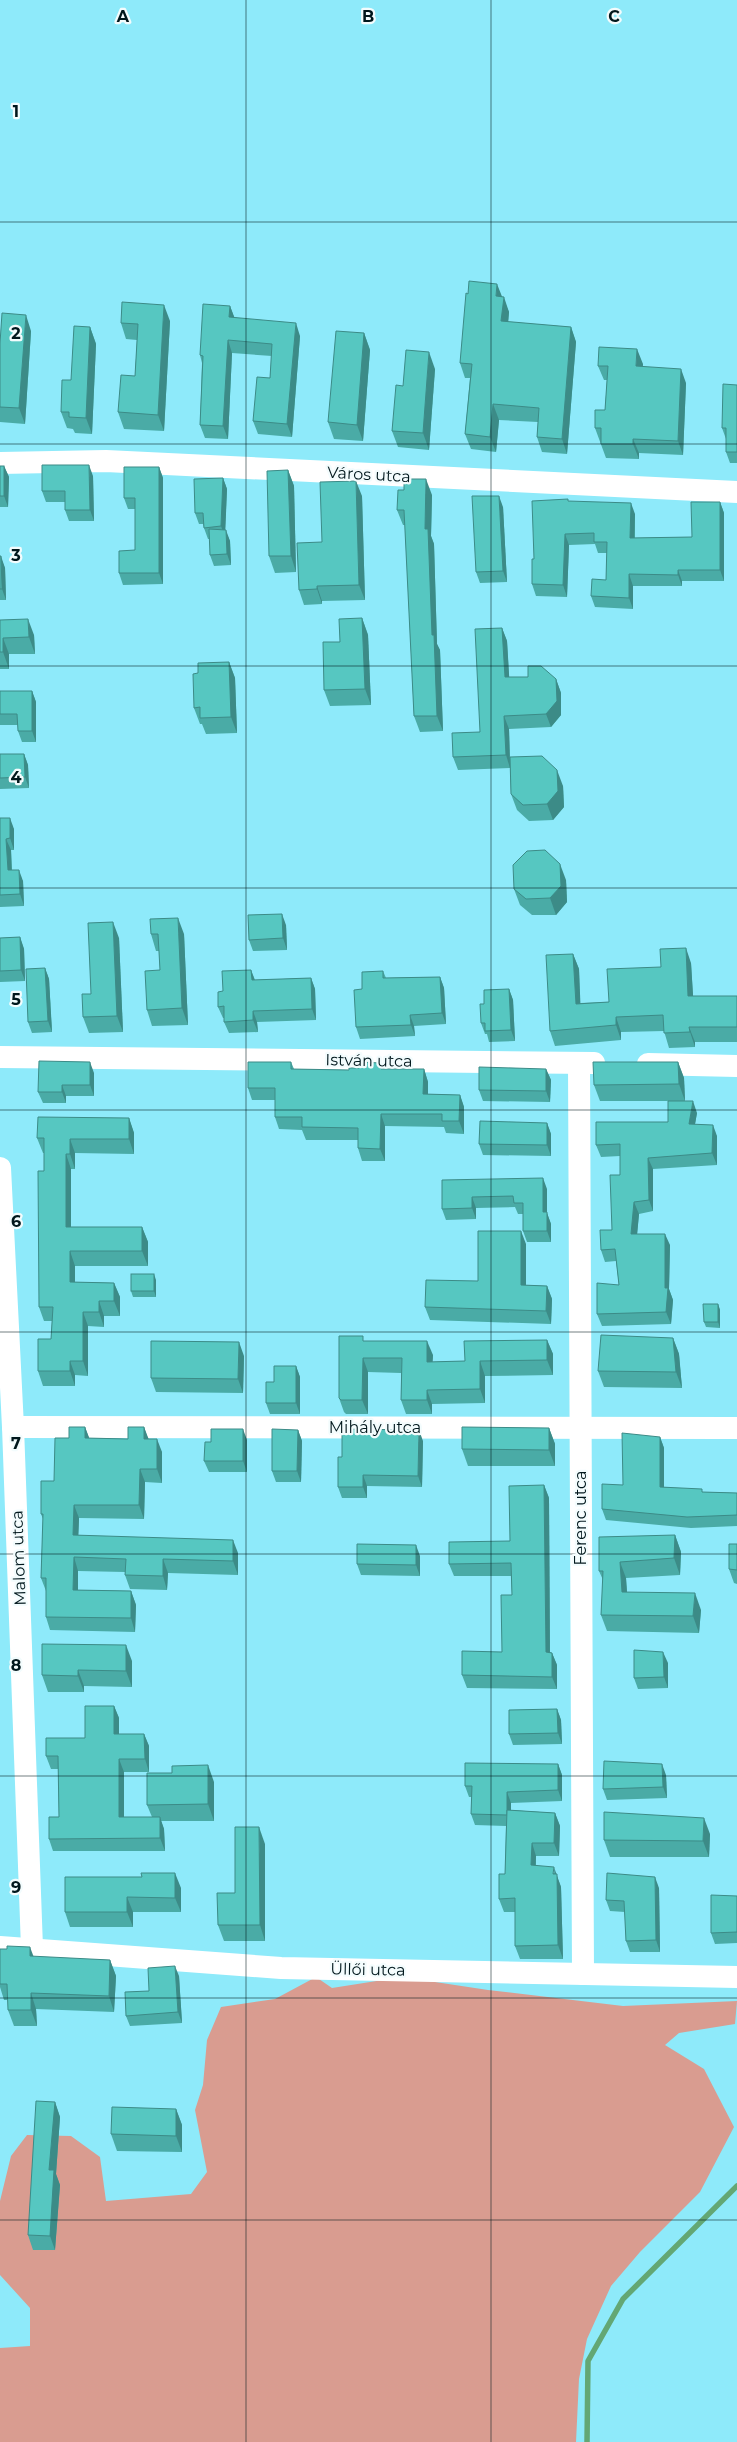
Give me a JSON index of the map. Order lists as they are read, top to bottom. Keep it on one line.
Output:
{"streets":{"street":["Város utca","István utca","Mihály utca","Ferenc utca","Malom utca","Üllői utca"]},"crossings":[["István utca","Ferenc utca"],["Mihály utca","Ferenc utca"],["Mihály utca","Malom utca"],["Ferenc utca","Üllői utca"],["Malom utca","Üllői utca"]],"grid":{"columns":["A","B","C"],"rows":["1","2","3","4","5","6","7","8","9"]}}
